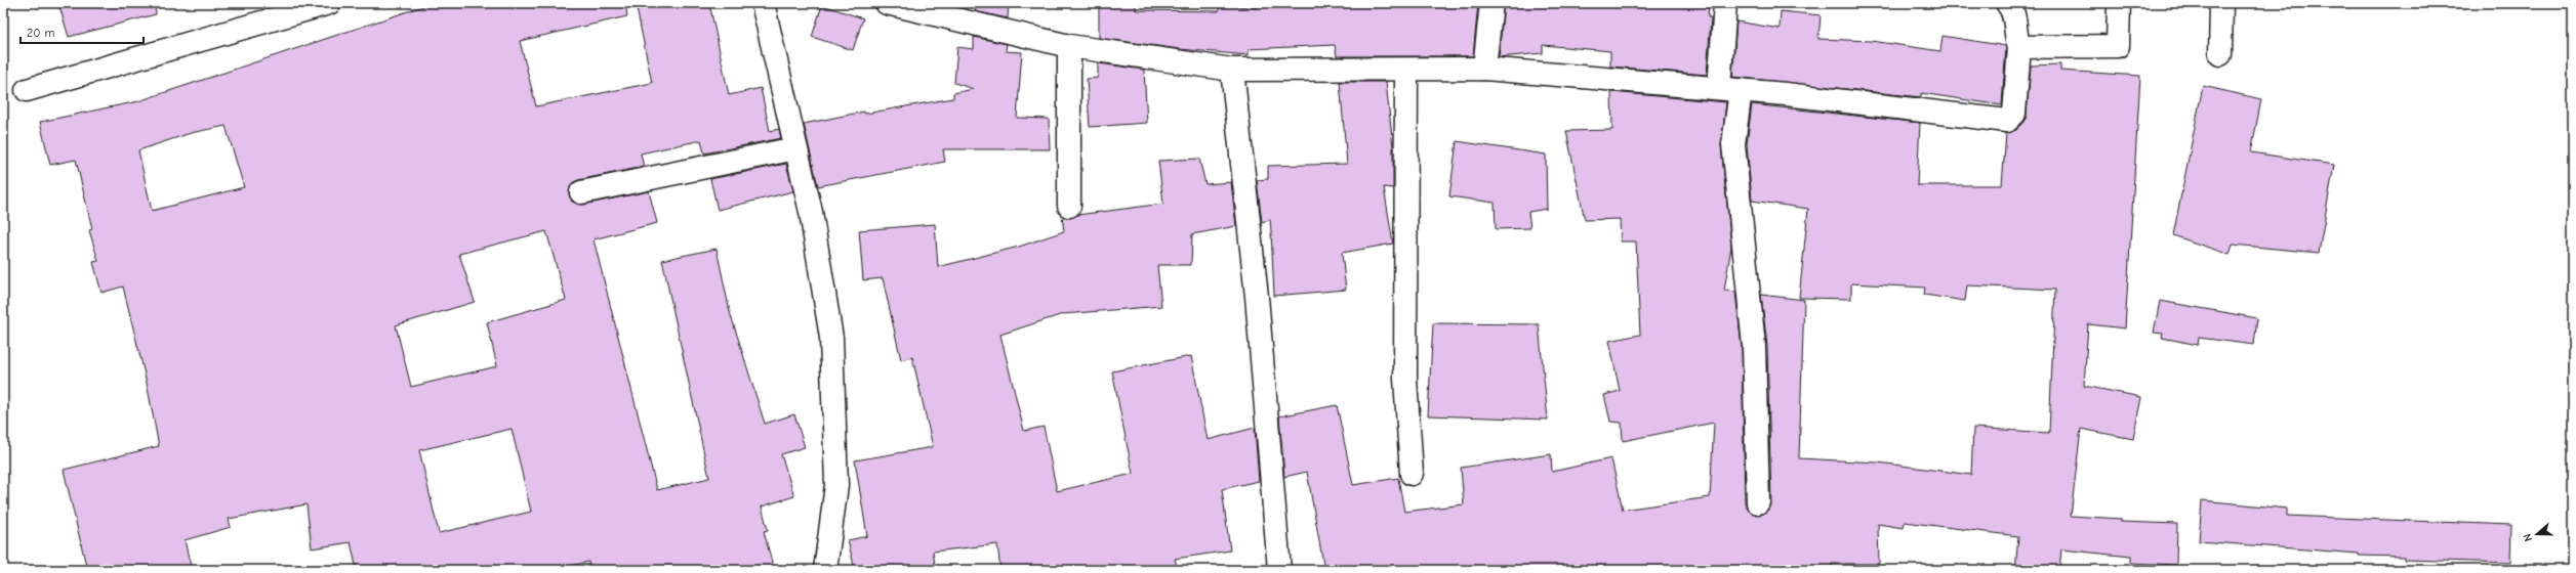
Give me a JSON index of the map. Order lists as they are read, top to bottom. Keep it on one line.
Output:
{"scale_bar":"20 m","north":"left"}
